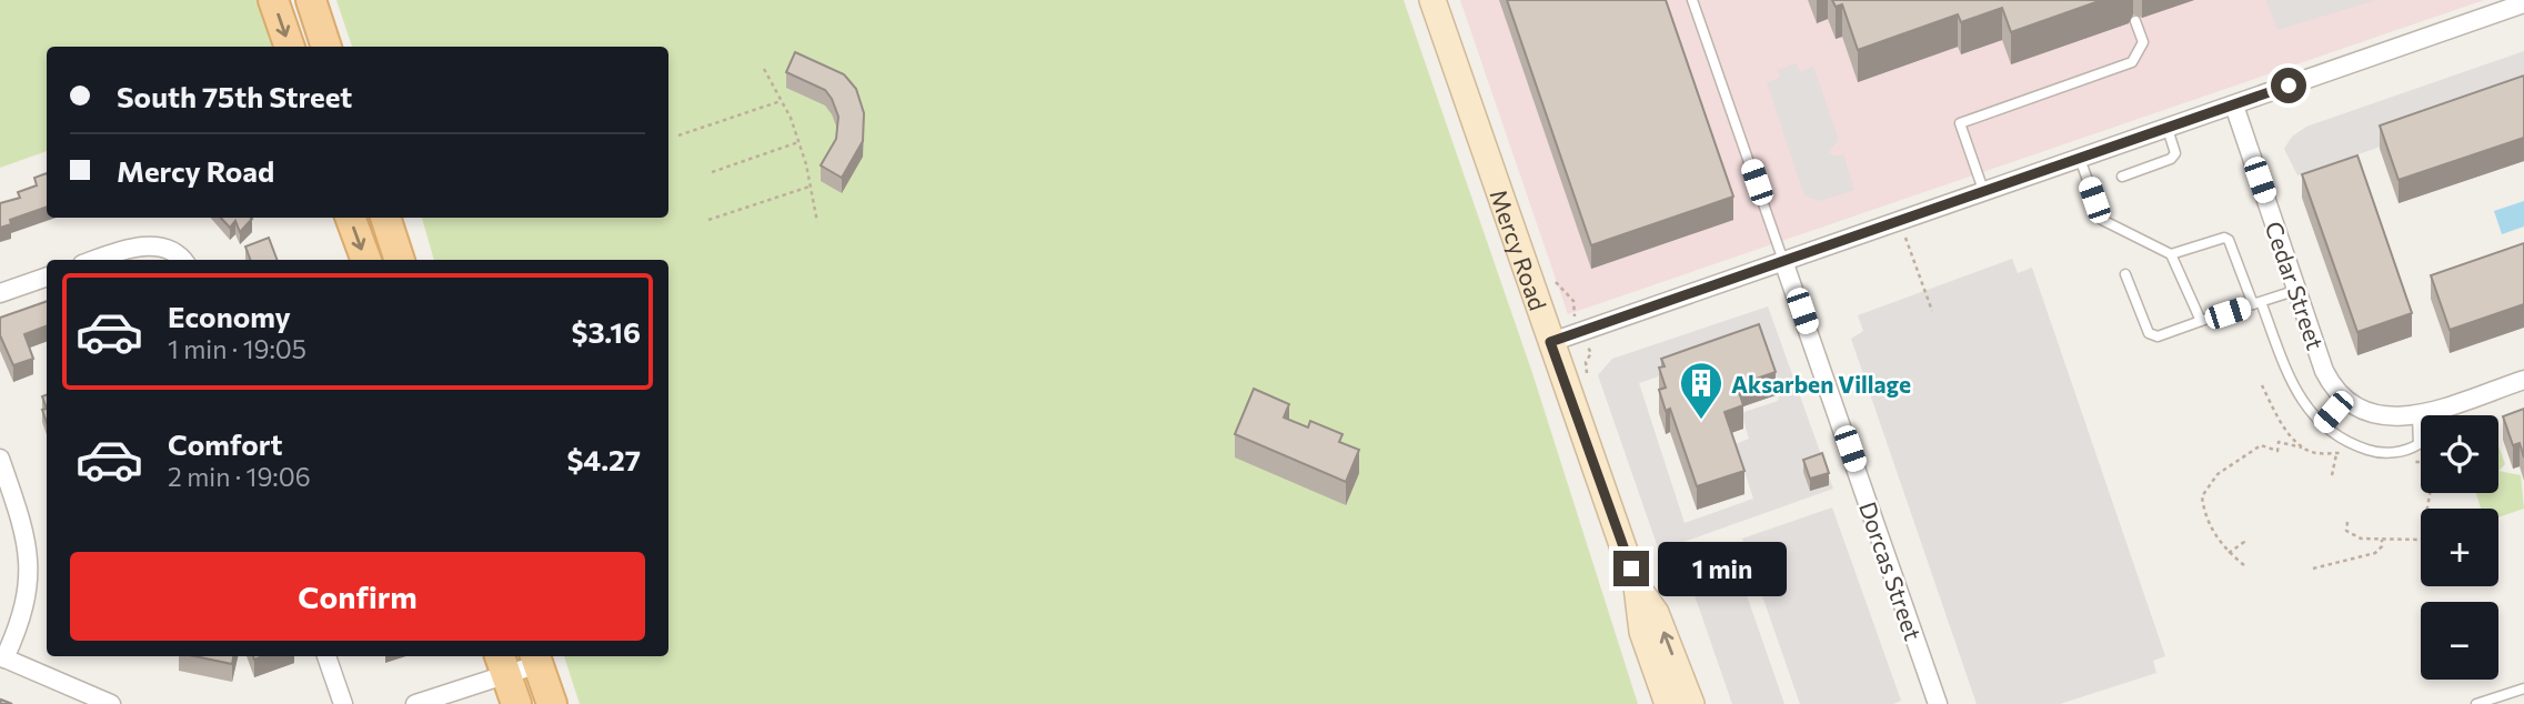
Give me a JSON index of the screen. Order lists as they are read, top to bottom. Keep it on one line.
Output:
{"streets":{"main road":["Mercy Road"],"street":["Cedar Street","Dorcas Street"]},"places":{"building":["Aksarben Village"]},"page":{"banner":["South 75th Street","Mercy Road"],"list":[{"name":"Economy","note":"1 min · 19:05","value":"$3.16"},{"name":"Comfort","note":"2 min · 19:06","value":"$4.27"}],"map_buttons":["+","−"],"buttons":"Confirm","bubble":"1 min"}}
